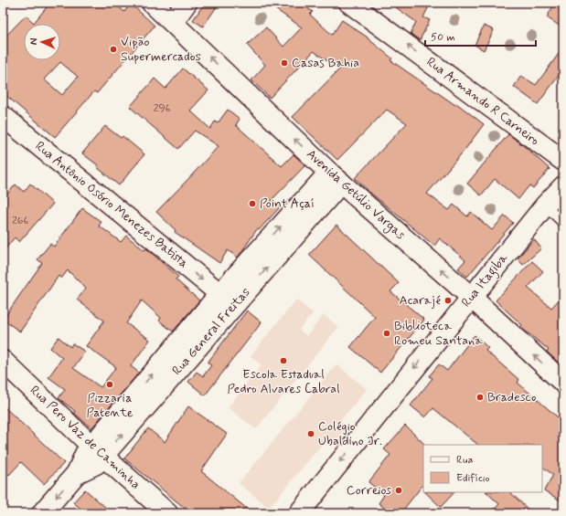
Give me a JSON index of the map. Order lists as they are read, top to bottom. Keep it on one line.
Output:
{"streets":{"street":["Rua Armando R Carneiro","Avenida Getúlio Vargas","Rua Antônio Osório Menezes Batista","Rua Itagiba","Rua General Freitas","Rua Pero Vaz de Caminha"]},"crossings":[["Avenida Getúlio Vargas","Rua Itagiba"],["Avenida Getúlio Vargas","Rua General Freitas"],["Rua Antônio Osório Menezes Batista","Rua General Freitas"],["Rua General Freitas","Rua Pero Vaz de Caminha"]],"one_way":["Rua Armando R Carneiro","Avenida Getúlio Vargas","Rua Antônio Osório Menezes Batista","Rua Itagiba"],"places":["Vipão Supermercados","Casas Bahia","Point Açaí","Acarajé","Biblioteca Romeu Santana","Escola Estadual Pedro Alvares Cabral","Pizzaria Patente","Bradesco","Colégio Ubaldino Jr.","Correios"],"house_numbers":["296","266"],"legend":["Rua","Edifício"],"scale_bar":"50 m","north":"left"}
